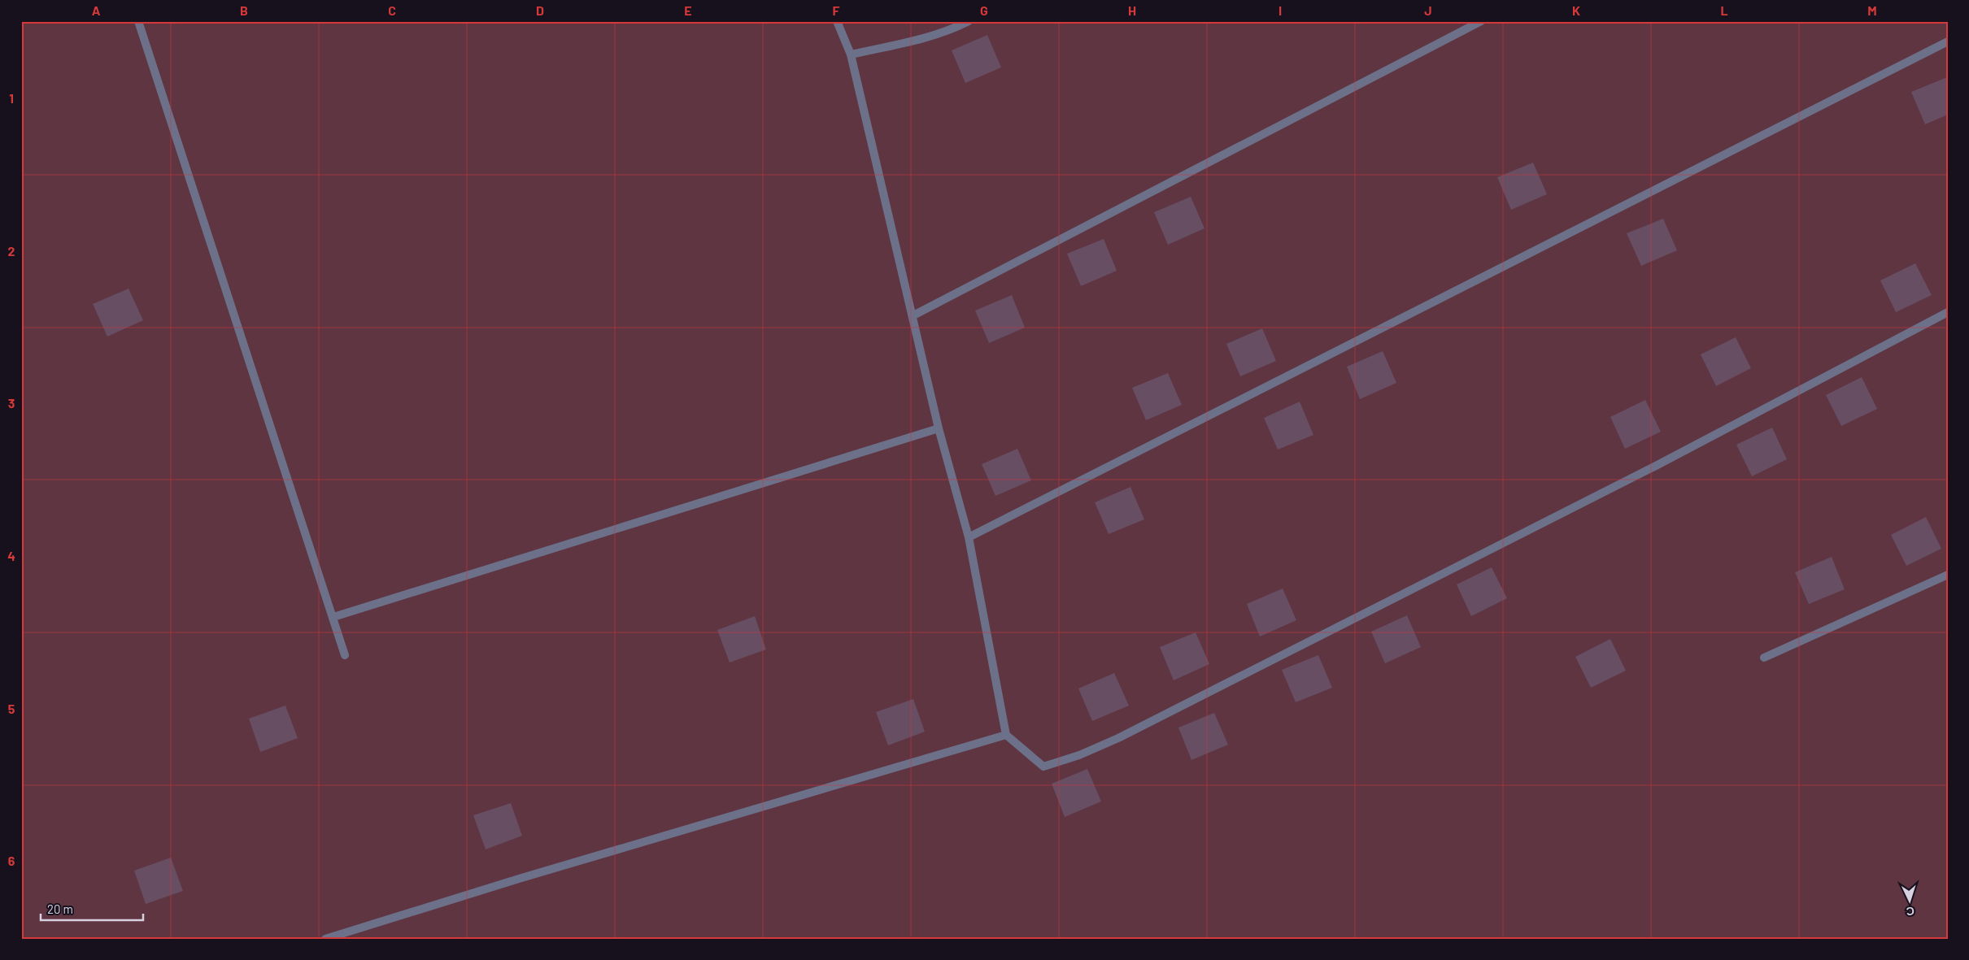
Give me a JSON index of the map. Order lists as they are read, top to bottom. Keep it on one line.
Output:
{"scale_bar":"20 m","north":"bottom","grid":{"columns":["A","B","C","D","E","F","G","H","I","J","K","L","M"],"rows":["1","2","3","4","5","6"]}}
